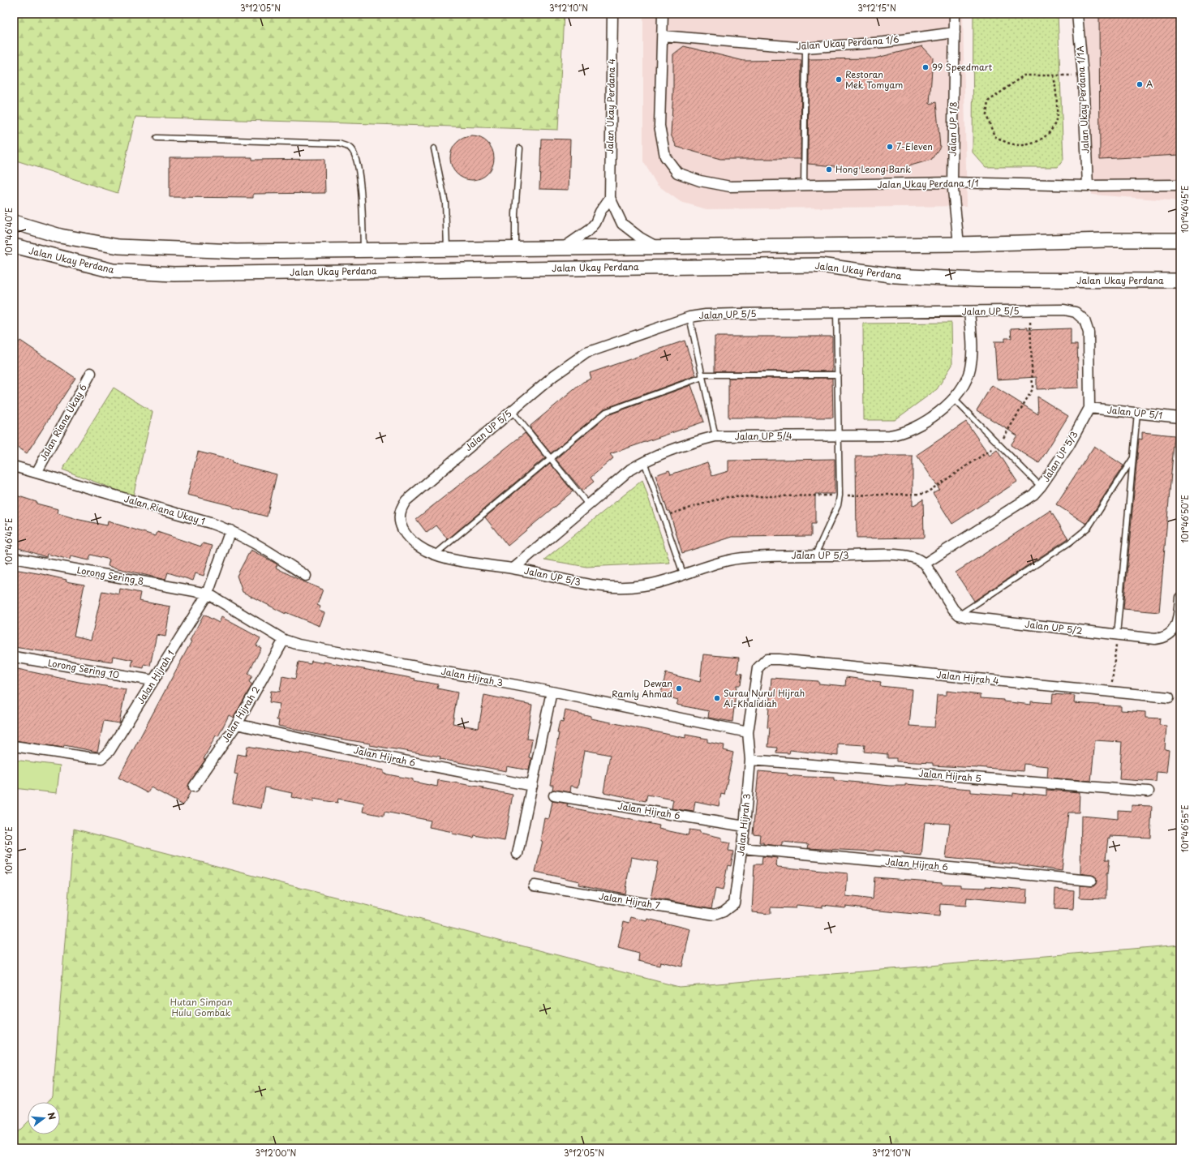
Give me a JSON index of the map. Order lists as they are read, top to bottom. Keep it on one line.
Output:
{"streets":{"street":["Jalan Ukay Perdana 1/6","Jalan Ukay Perdana 1/1A","Jalan Ukay Perdana 4","Jalan UP 1/8","Jalan Ukay Perdana 1/1","Jalan Ukay Perdana","Jalan UP 5/5","Jalan UP 5/1","Jalan Riana Ukay 6","Jalan UP 5/4","Jalan UP 5/3","Jalan Riana Ukay 1","Lorong Sering 8","Jalan UP 5/2","Lorong Sering 10","Jalan Hijrah 1","Jalan Hijrah 3","Jalan Hijrah 4","Jalan Hijrah 2","Jalan Hijrah 6","Jalan Hijrah 5","Jalan Hijrah 7"]},"crossings":[["Jalan Ukay Perdana 1/6","Jalan UP 1/8"],["Jalan Ukay Perdana 1/6","Jalan Ukay Perdana 1/1"],["Jalan Ukay Perdana 1/1A","Jalan Ukay Perdana 1/1"],["Jalan UP 1/8","Jalan Ukay Perdana 1/1"],["Jalan UP 5/5","Jalan UP 5/4"],["Jalan UP 5/5","Jalan UP 5/3"],["Jalan UP 5/1","Jalan UP 5/3"],["Jalan Riana Ukay 6","Jalan Riana Ukay 1"],["Jalan UP 5/4","Jalan UP 5/3"],["Jalan Riana Ukay 1","Jalan Hijrah 1"],["Lorong Sering 8","Jalan Hijrah 1"],["Lorong Sering 8","Jalan Hijrah 3"],["Lorong Sering 10","Jalan Hijrah 1"],["Jalan Hijrah 1","Jalan Hijrah 3"],["Jalan Hijrah 3","Jalan Hijrah 4"],["Jalan Hijrah 3","Jalan Hijrah 2"],["Jalan Hijrah 3","Jalan Hijrah 6"],["Jalan Hijrah 3","Jalan Hijrah 5"],["Jalan Hijrah 3","Jalan Hijrah 7"],["Jalan Hijrah 2","Jalan Hijrah 6"]],"parks":["Hutan Simpan Hulu Gombak"],"places":["99 Speedmart","Restoran Mek Tomyam","A","7-Eleven","Hong Leong Bank","Dewan Ramly Ahmad","Surau Nurul Hijrah Al-Khalidiah"],"north":"right","coordinates":["3°12'05\"N","3°12'10\"N","3°12'15\"N","101°46'45\"E","101°46'40\"E","101°46'50\"E","101°46'55\"E","3°12'00\"N"]}
